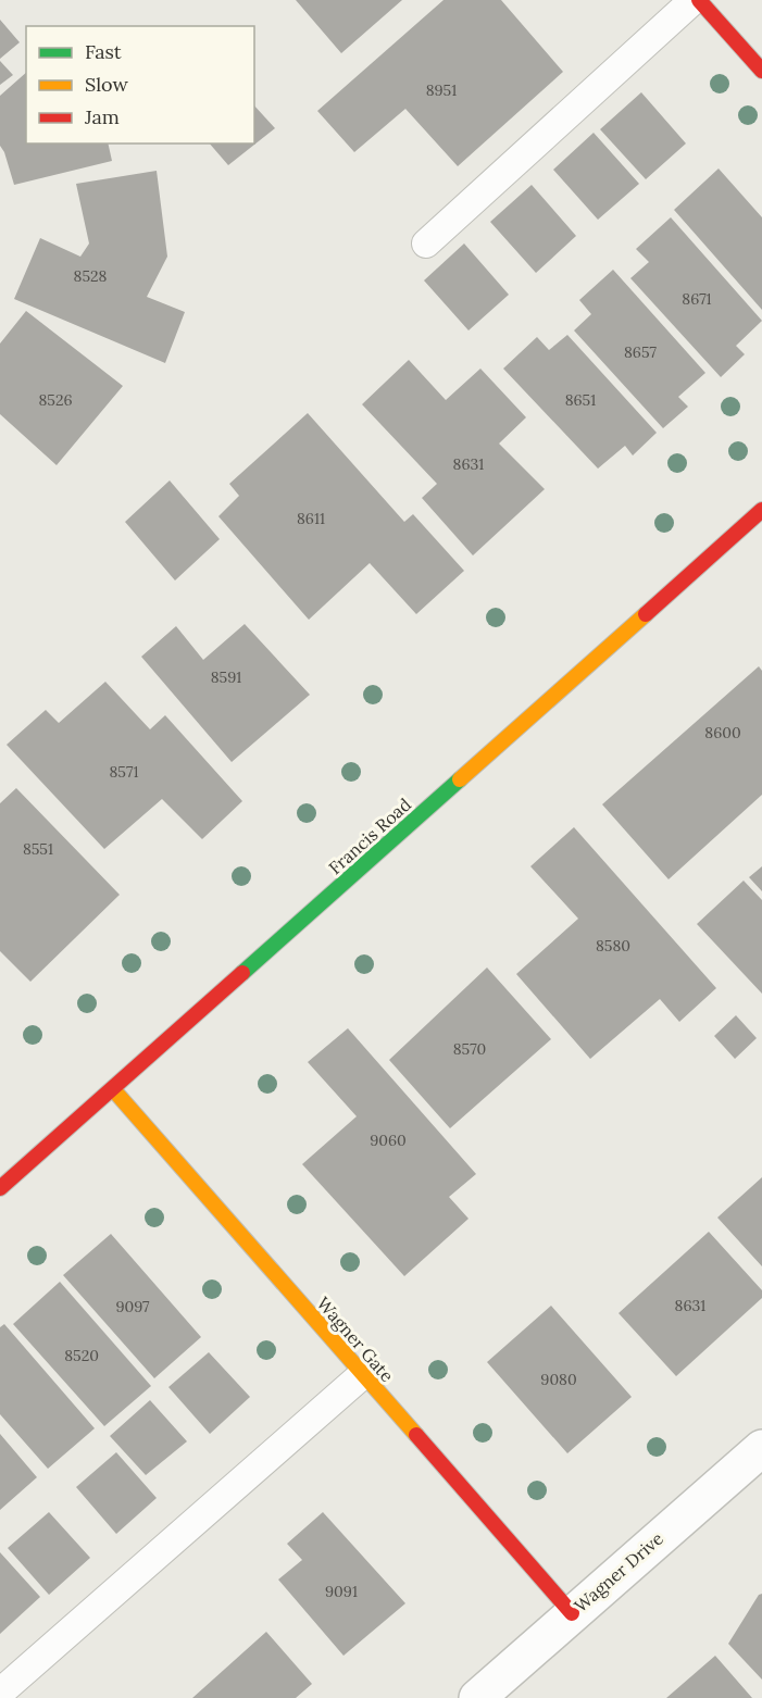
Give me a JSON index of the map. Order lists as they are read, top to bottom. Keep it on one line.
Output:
{"streets":{"street":["Francis Road","Wagner Gate","Wagner Drive"]},"crossings":[["Francis Road","Wagner Gate"],["Wagner Gate","Wagner Drive"]],"house_numbers":["8951","8528","8671","8657","8526","8651","8631","8611","8591","8600","8571","8551","8580","8570","9060","8631","9097","8520","9080","9091"],"legend":["Fast","Slow","Jam"]}
